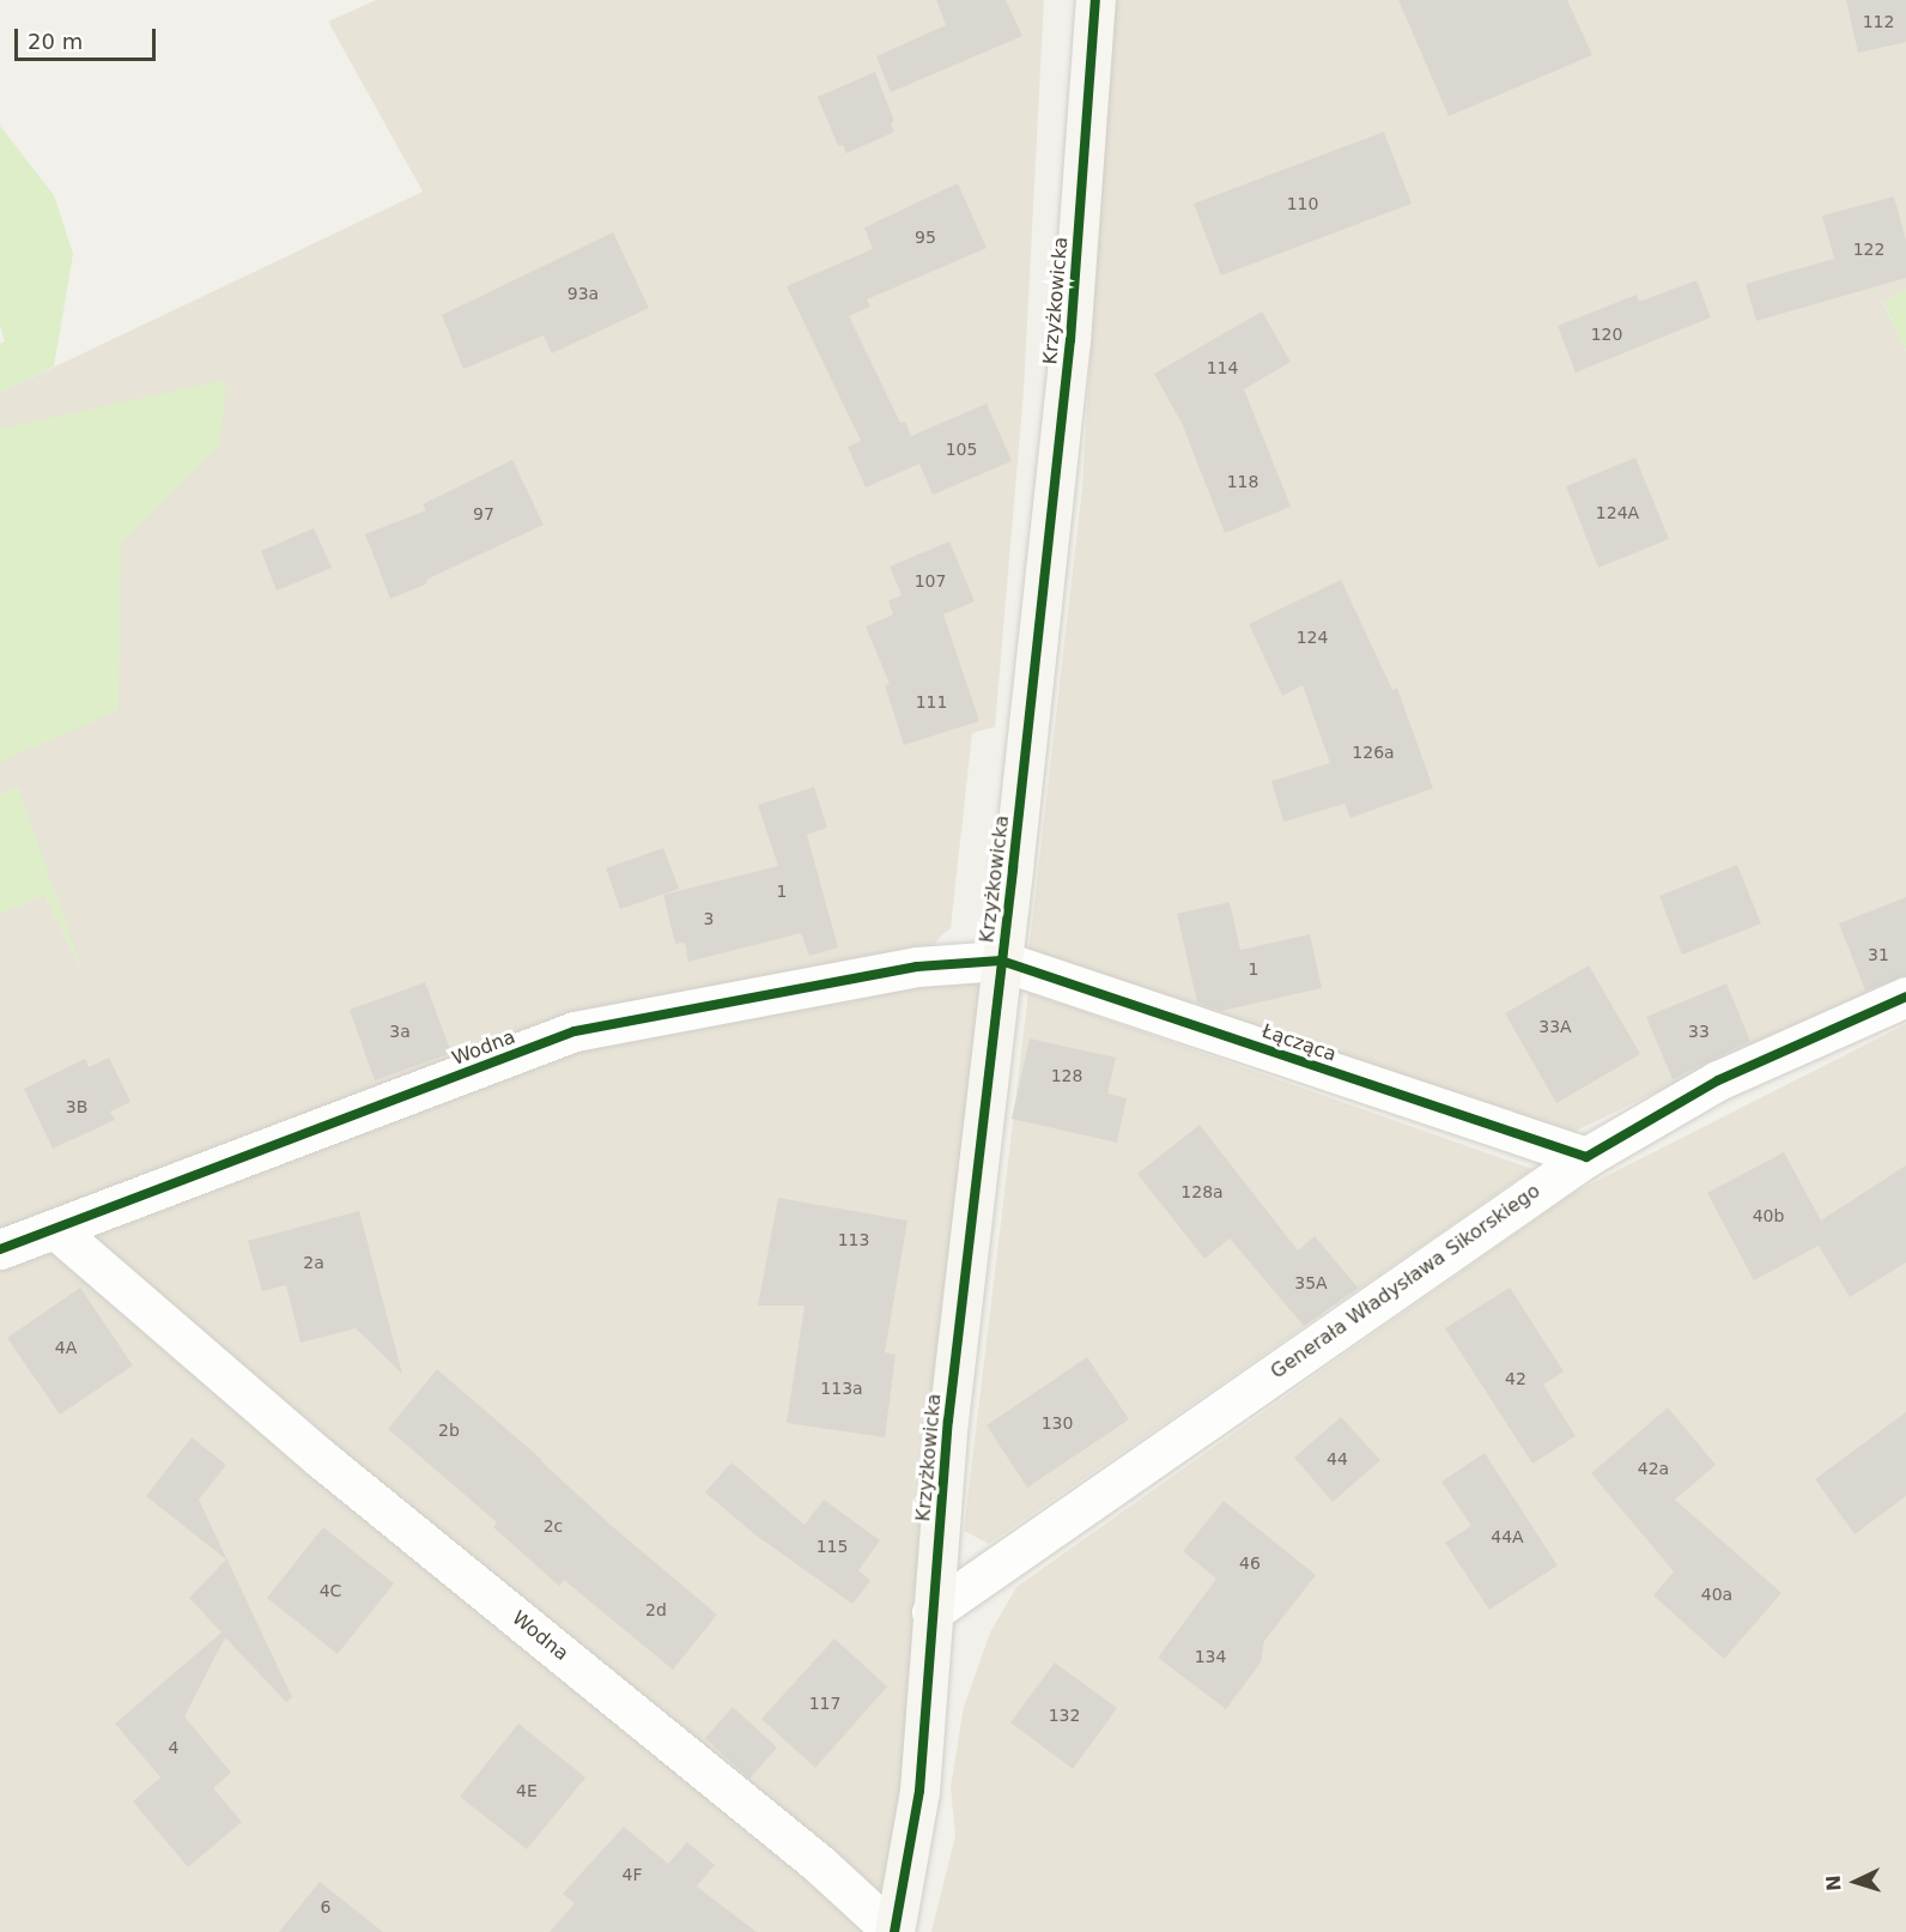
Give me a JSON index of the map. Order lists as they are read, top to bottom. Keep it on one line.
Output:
{"streets":{"street":["Krzyżkowicka","Łącząca","Wodna","Generała Władysława Sikorskiego"]},"crossings":[["Krzyżkowicka","Łącząca"],["Krzyżkowicka","Wodna"],["Krzyżkowicka","Generała Władysława Sikorskiego"],["Łącząca","Wodna"],["Łącząca","Generała Władysława Sikorskiego"]],"house_numbers":["112","110","95","122","93a","120","114","105","118","124A","97","107","124","111","126a","1","3","31","1","33A","3a","33","128","3B","128a","40b","113","2a","35A","4A","42","113a","130","2b","44","42a","2c","44A","115","46","4C","40a","2d","134","117","132","4","4E","4F","6"],"scale_bar":"20 m","north":"left"}
